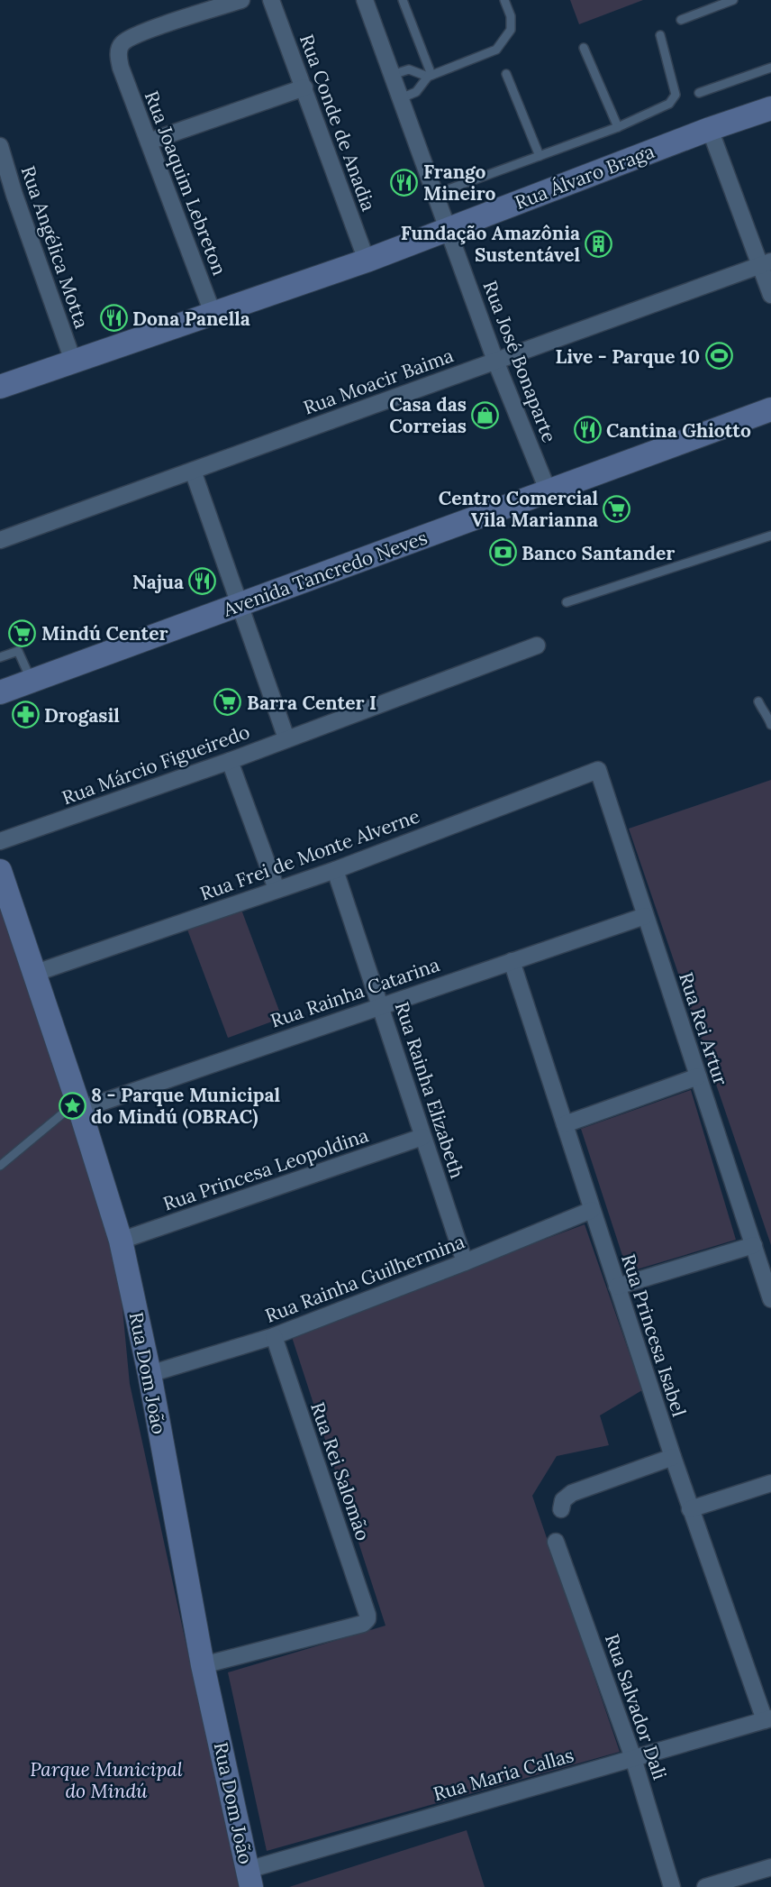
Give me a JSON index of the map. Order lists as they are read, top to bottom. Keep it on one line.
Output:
{"streets":{"main road":["Rua Álvaro Braga","Avenida Tancredo Neves","Rua Dom João"],"street":["Rua Conde de Anadia","Rua Joaquim Lebreton","Rua Angélica Motta","Rua José Bonaparte","Rua Moacir Baima","Rua Márcio Figueiredo","Rua Frei de Monte Alverne","Rua Rainha Catarina","Rua Rei Artur","Rua Rainha Elizabeth","Rua Princesa Leopoldina","Rua Rainha Guilhermina","Rua Princesa Isabel","Rua Rei Salomão","Rua Salvador Dali","Rua Maria Callas"]},"crossings":[["Rua Conde de Anadia","Rua Álvaro Braga"],["Rua Álvaro Braga","Rua Joaquim Lebreton"],["Rua Álvaro Braga","Rua Angélica Motta"],["Rua Álvaro Braga","Rua José Bonaparte"],["Rua José Bonaparte","Rua Moacir Baima"],["Rua José Bonaparte","Avenida Tancredo Neves"],["Rua Frei de Monte Alverne","Rua Rei Artur"],["Rua Frei de Monte Alverne","Rua Rainha Elizabeth"],["Rua Frei de Monte Alverne","Rua Dom João"],["Rua Rainha Catarina","Rua Rei Artur"],["Rua Rainha Catarina","Rua Rainha Elizabeth"],["Rua Rainha Catarina","Rua Princesa Isabel"],["Rua Rainha Catarina","Rua Dom João"],["Rua Rainha Elizabeth","Rua Princesa Leopoldina"],["Rua Rainha Elizabeth","Rua Rainha Guilhermina"],["Rua Princesa Leopoldina","Rua Dom João"],["Rua Rainha Guilhermina","Rua Princesa Isabel"],["Rua Rainha Guilhermina","Rua Dom João"],["Rua Rainha Guilhermina","Rua Rei Salomão"],["Rua Princesa Isabel","Rua Maria Callas"],["Rua Dom João","Rua Rei Salomão"],["Rua Dom João","Rua Maria Callas"],["Rua Salvador Dali","Rua Maria Callas"]],"parks":["Parque Municipal do Mindú"],"places":{"restaurant":["Frango Mineiro","Dona Panella","Cantina Ghiotto","Najua"],"building":["Fundação Amazônia Sustentável"],"sports":["Live - Parque 10"],"shop":["Casa das Correias"],"supermarket":["Centro Comercial Vila Marianna","Mindú Center","Barra Center I"],"bank":["Banco Santander"],"pharmacy":["Drogasil"],"place":["8 - Parque Municipal do Mindú (OBRAC)"]}}
